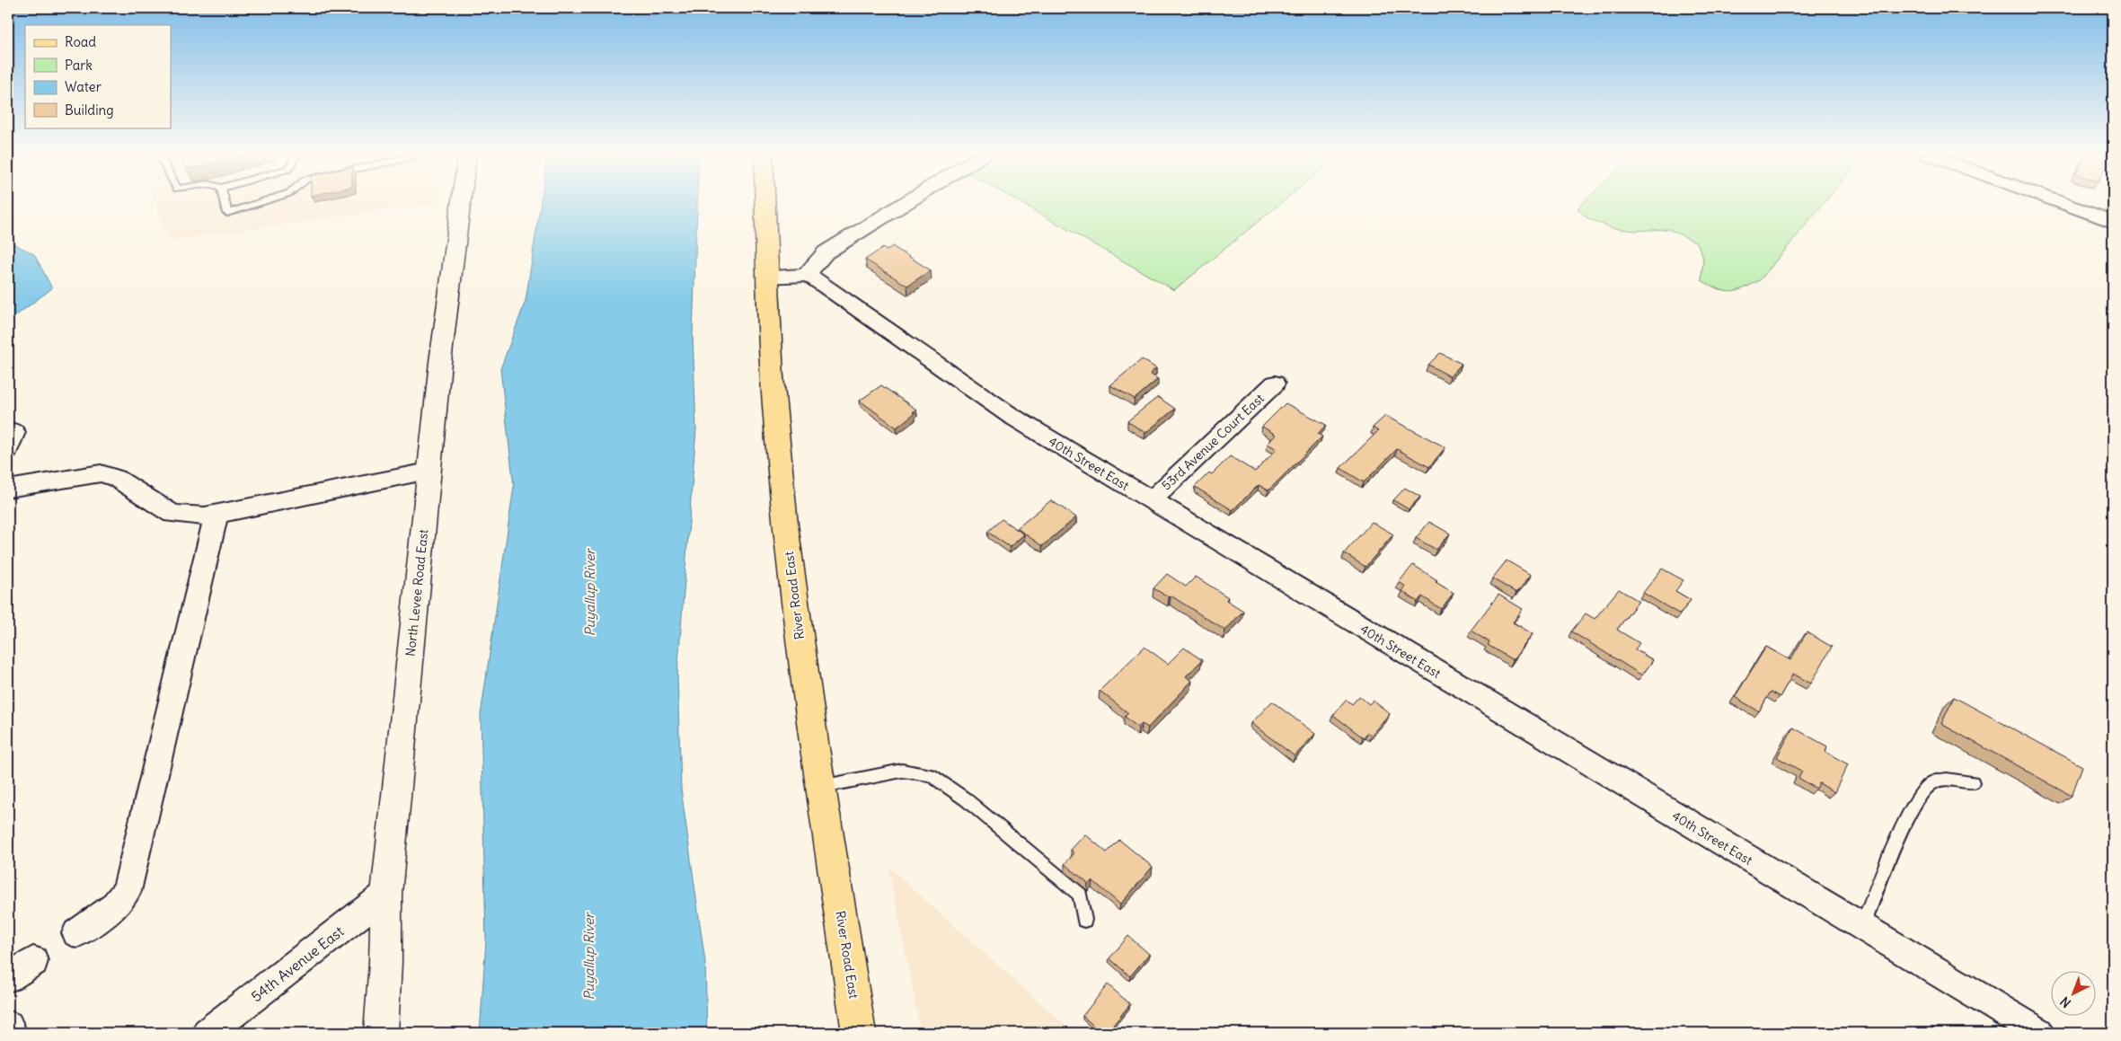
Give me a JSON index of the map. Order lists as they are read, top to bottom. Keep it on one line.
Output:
{"streets":{"main road":["River Road East"],"street":["53rd Avenue Court East","40th Street East","North Levee Road East","54th Avenue East"]},"crossings":[["53rd Avenue Court East","40th Street East"],["North Levee Road East","54th Avenue East"]],"water":["Puyallup River"],"legend":["Road","Park","Water","Building"],"north":"bottom left"}
